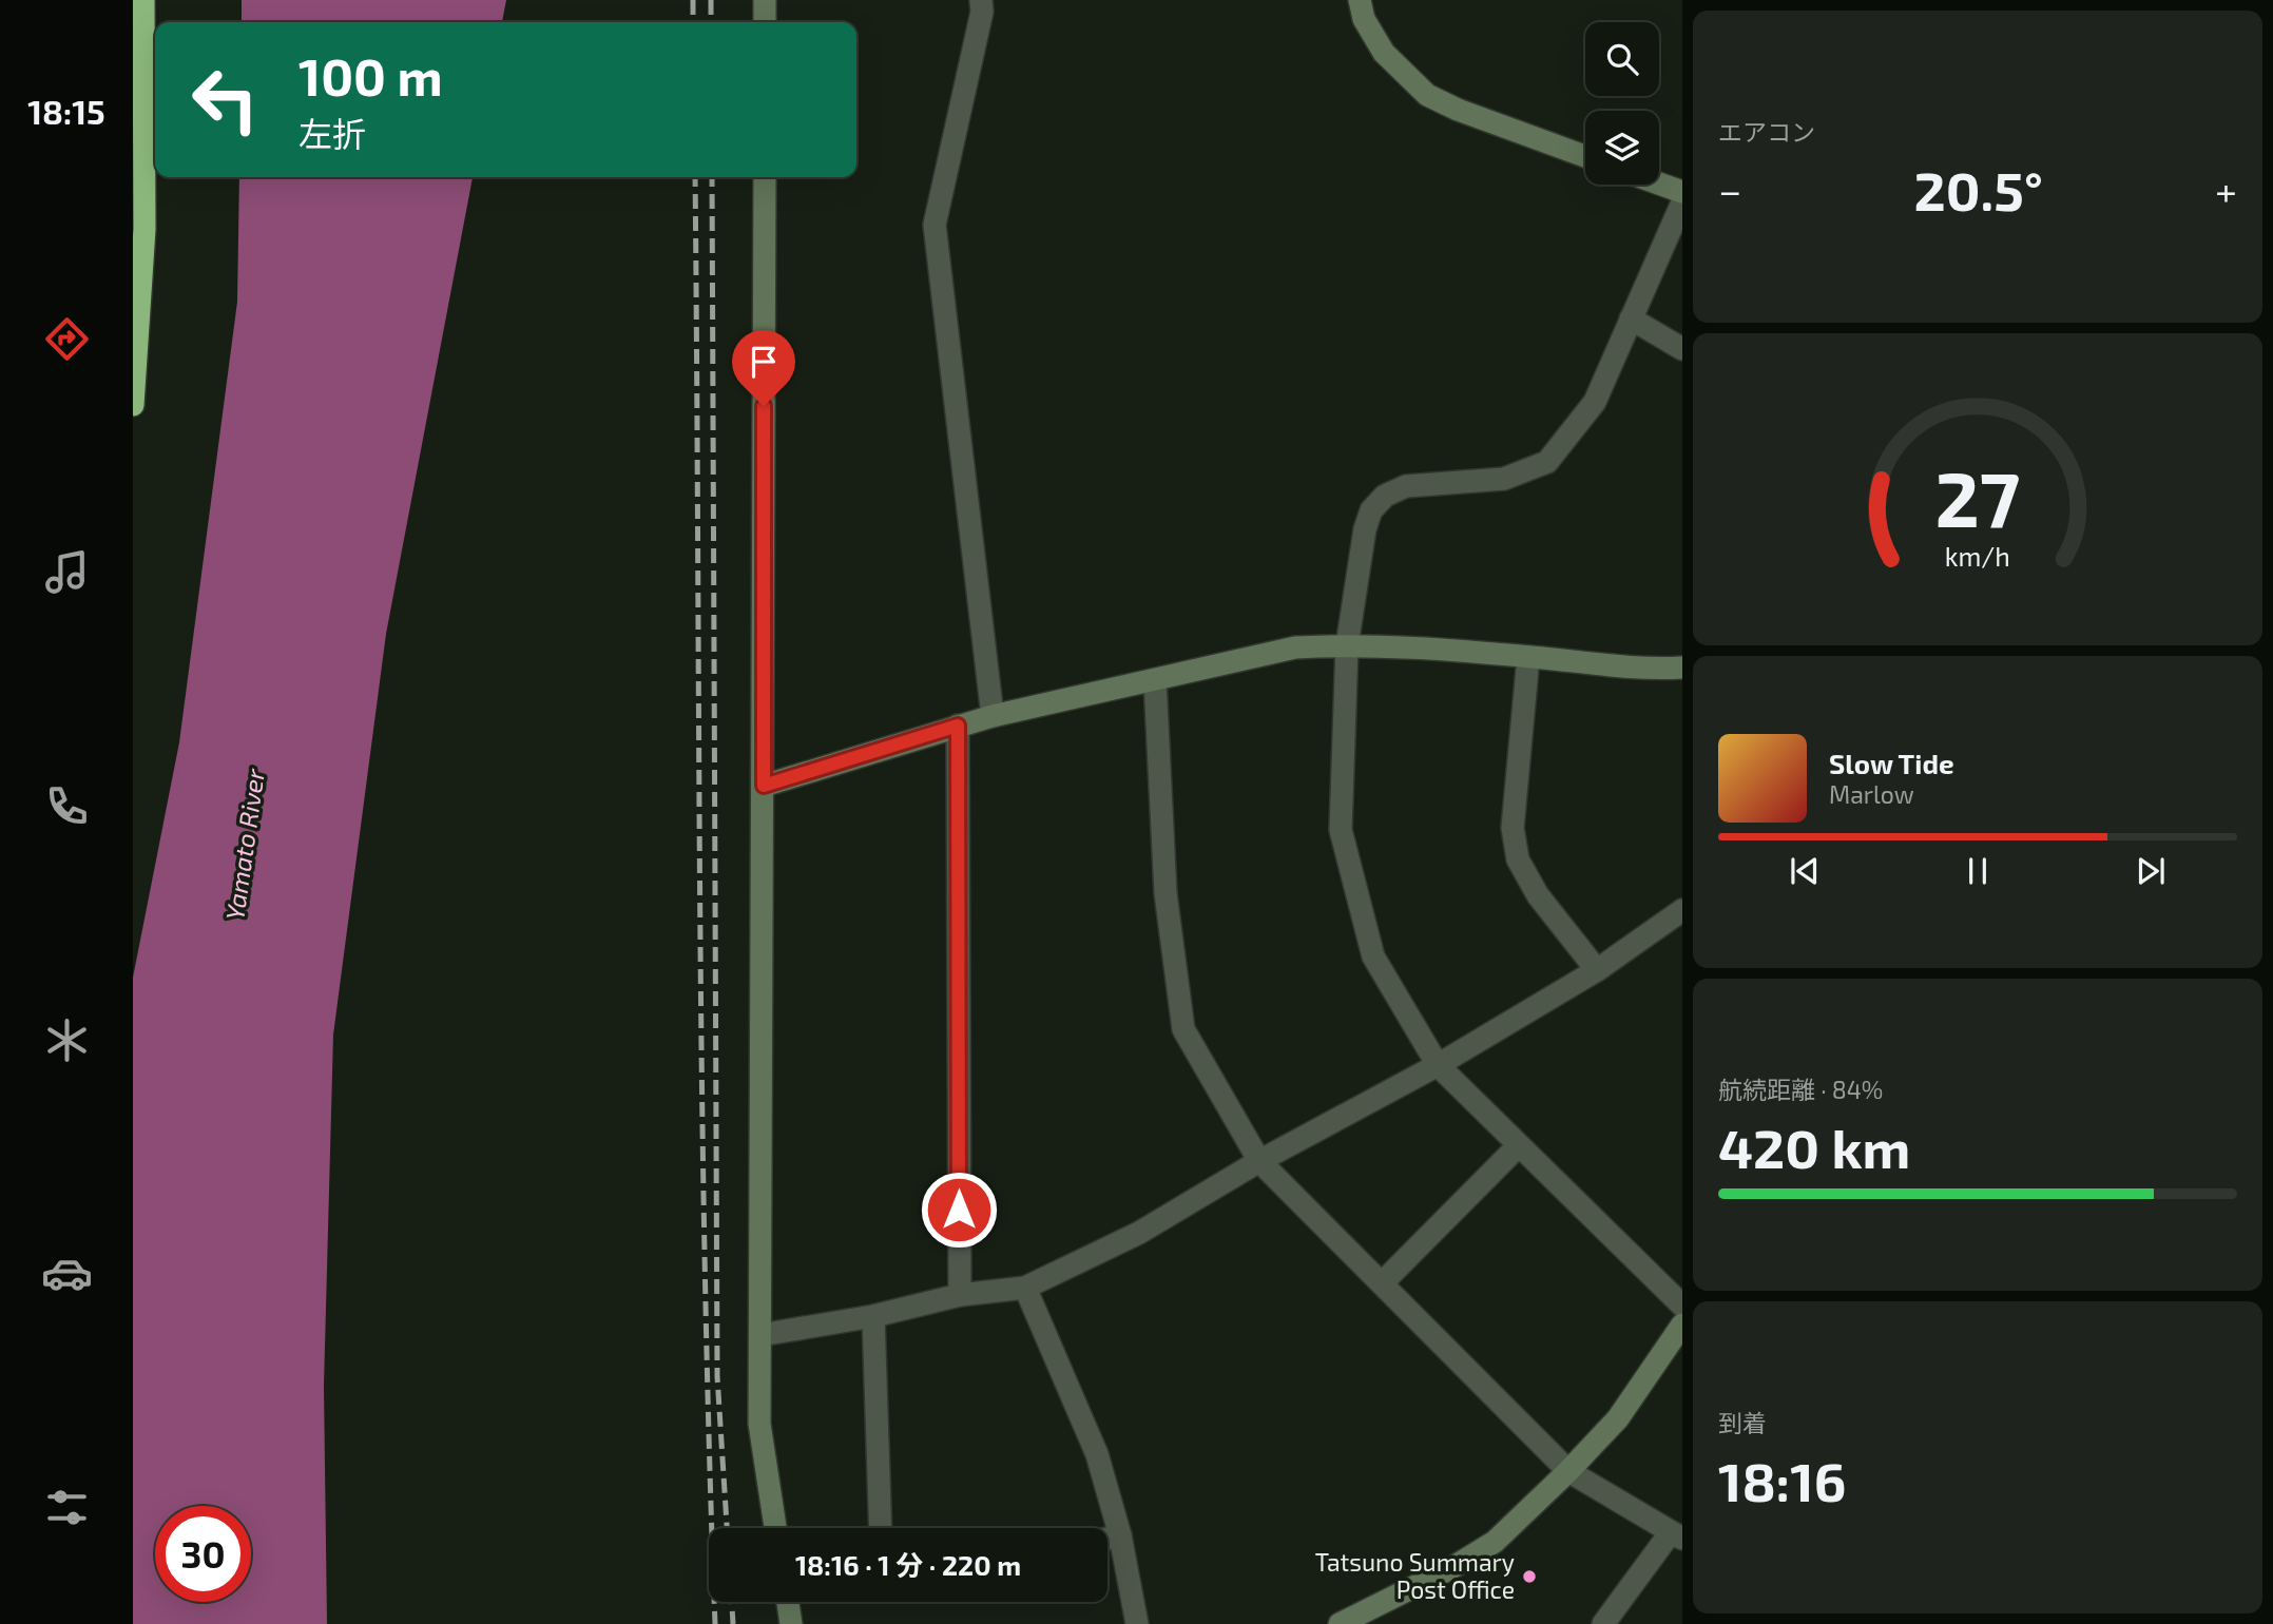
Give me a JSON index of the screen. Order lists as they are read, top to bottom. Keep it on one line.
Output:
{"water":["Yamato River"],"places":["Tatsuno Summary Post Office"],"page":{"tabs":"18:15","tile":["エアコン",["航続距離 · 84%","420 km"],["到着","18:16"]],"turn":["100 m","左折"],"heat":["−","20.5°","+"],"song":["Slow Tide","Marlow"],"limit":"30","trip":"18:16 · 1 分 · 220 m","gauge":["27","km/h"]}}
